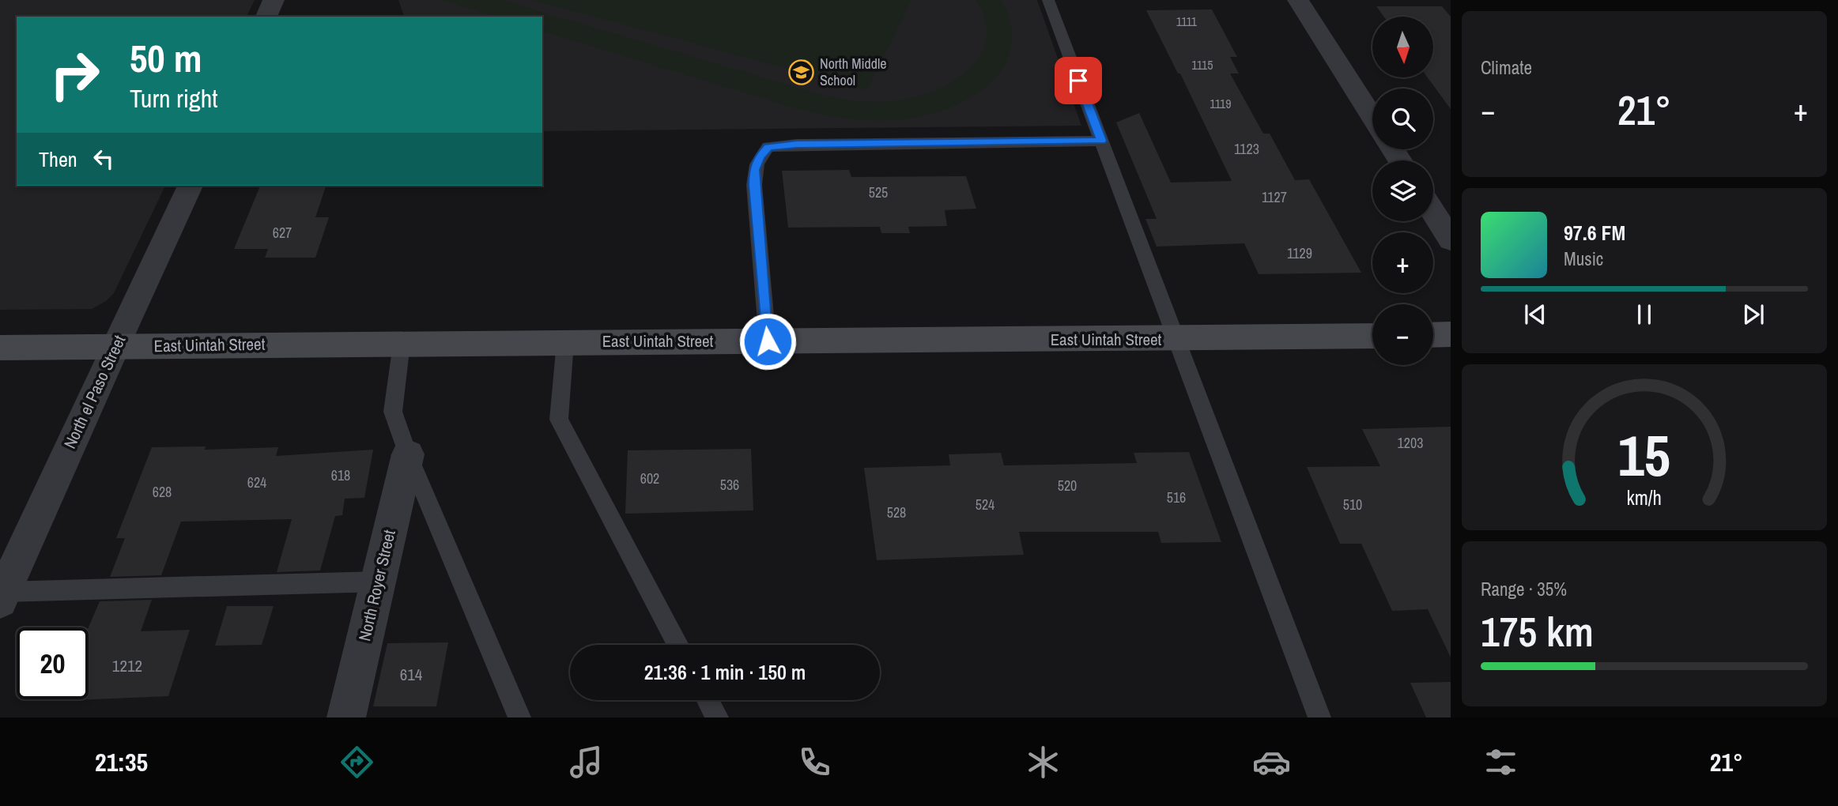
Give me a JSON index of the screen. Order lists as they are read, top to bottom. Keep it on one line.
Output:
{"streets":{"main road":["East Uintah Street"],"street":["North el Paso Street","North Royer Street"]},"crossings":[["East Uintah Street","North el Paso Street"]],"places":{"school or university":["North Middle School"]},"house_numbers":["1111","1115","1119","1123","525","1127","627","1129","1203","618","602","624","536","520","628","516","524","510","528","1212","614"],"north":"bottom","page":{"tile":["Climate",["Range · 35%","175 km"]],"map_buttons":["+","−"],"turn":["50 m","Turn right"],"heat":["−","21°","+"],"then":"Then","song":["97.6 FM","Music"],"limit":"20","trip":"21:36 · 1 min · 150 m","tabs":["21:35","21°"],"gauge":["15","km/h"]}}
